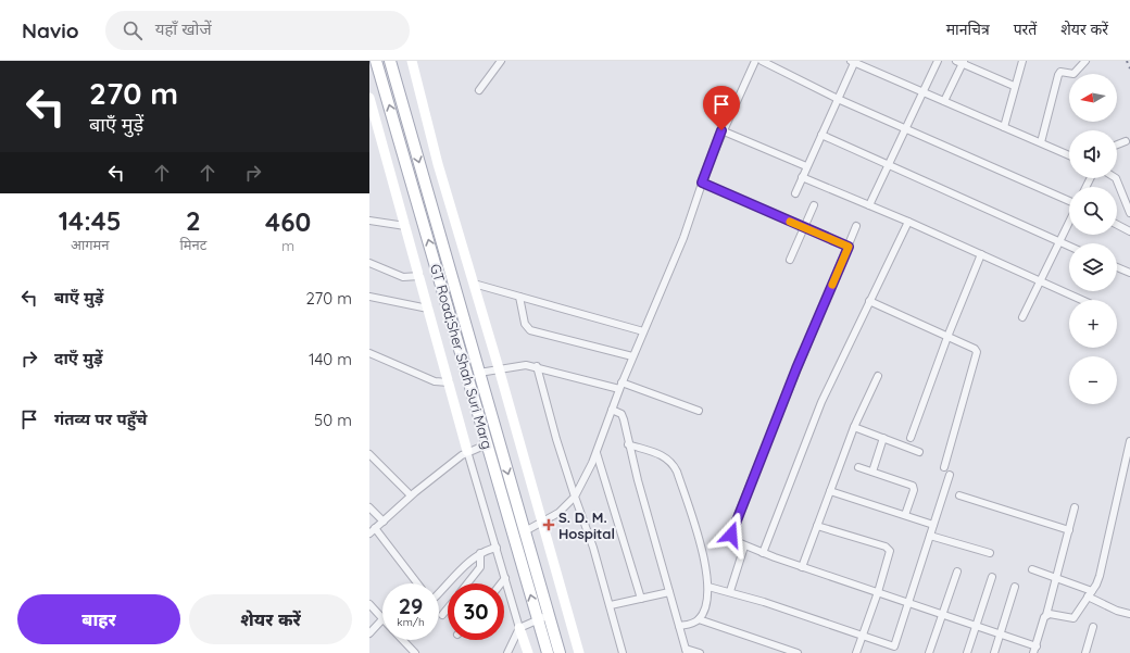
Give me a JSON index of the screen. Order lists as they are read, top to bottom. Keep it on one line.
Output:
{"streets":{"main road":["GT Road;Sher Shah Suri Marg"]},"places":{"health":["S. D. M. Hospital"]},"north":"left","page":{"header":"Navio","search":"यहाँ खोजें","nav":["मानचित्र","परतें","शेयर करें"],"turn":["270 m","बाएँ मुड़ें"],"map_buttons":["+","−"],"eta":["14:45","आगमन","2","मिनट","460","m"],"list":[{"name":"बाएँ मुड़ें","value":"270 m"},{"name":"दाएँ मुड़ें","value":"140 m"},{"name":"गंतव्य पर पहुँचे","value":"50 m"}],"speed":"29 km/h","limit":"30","buttons":["बाहर","शेयर करें"]}}
